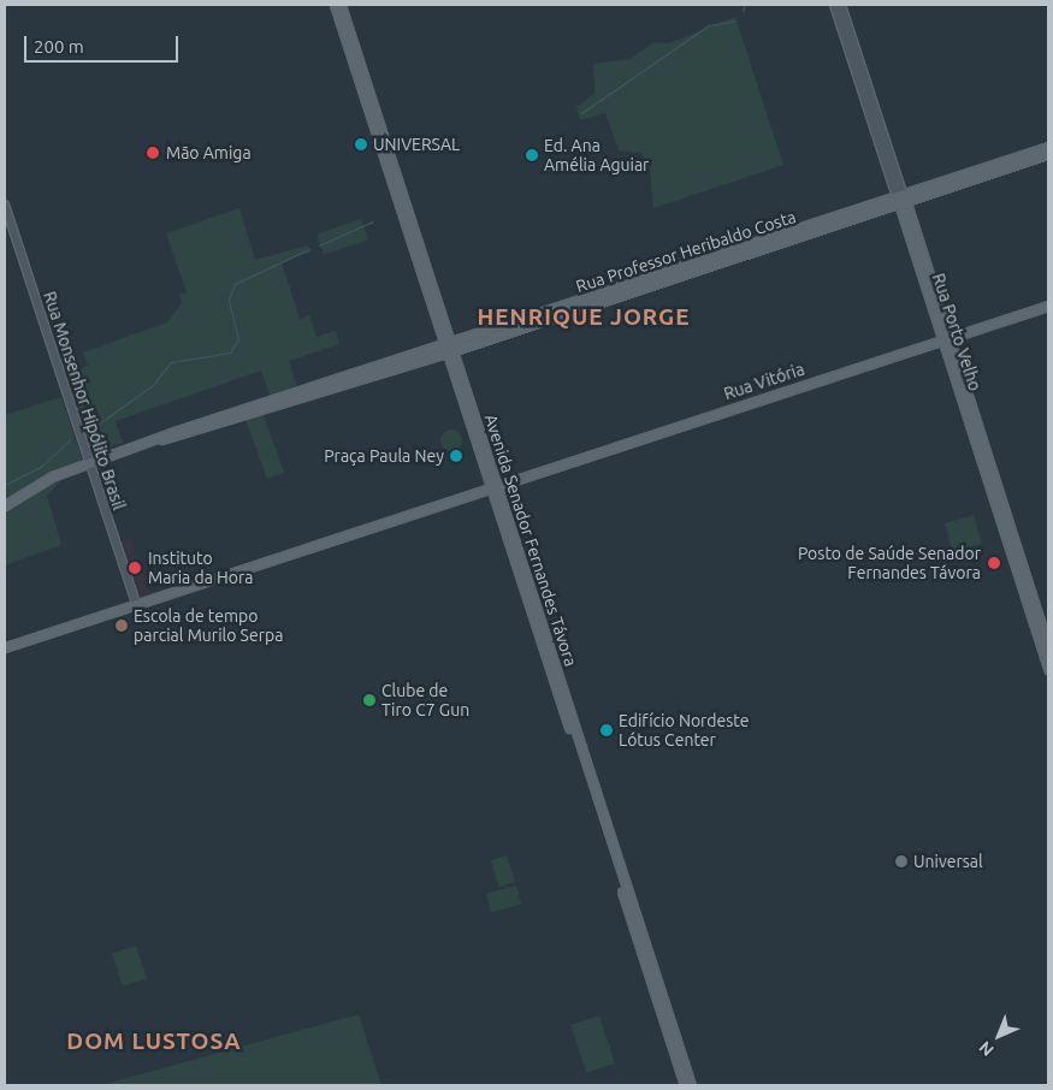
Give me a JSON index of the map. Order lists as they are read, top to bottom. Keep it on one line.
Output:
{"streets":{"main road":["Rua Professor Heribaldo Costa","Rua Porto Velho","Rua Vitória","Rua Monsenhor Hipólito Brasil","Avenida Senador Fernandes Távora"]},"crossings":[["Rua Professor Heribaldo Costa","Rua Porto Velho"],["Rua Professor Heribaldo Costa","Rua Monsenhor Hipólito Brasil"],["Rua Professor Heribaldo Costa","Avenida Senador Fernandes Távora"],["Rua Porto Velho","Rua Vitória"],["Rua Vitória","Rua Monsenhor Hipólito Brasil"],["Rua Vitória","Avenida Senador Fernandes Távora"]],"districts":["HENRIQUE JORGE","DOM LUSTOSA"],"places":["UNIVERSAL","Mão Amiga","Ed. Ana Amélia Aguiar","Praça Paula Ney","Posto de Saúde Senador Fernandes Távora","Instituto Maria da Hora","Escola de tempo parcial Murilo Serpa","Clube de Tiro C7 Gun","Edifício Nordeste Lótus Center","Universal"],"scale_bar":"200 m","north":"bottom left"}
